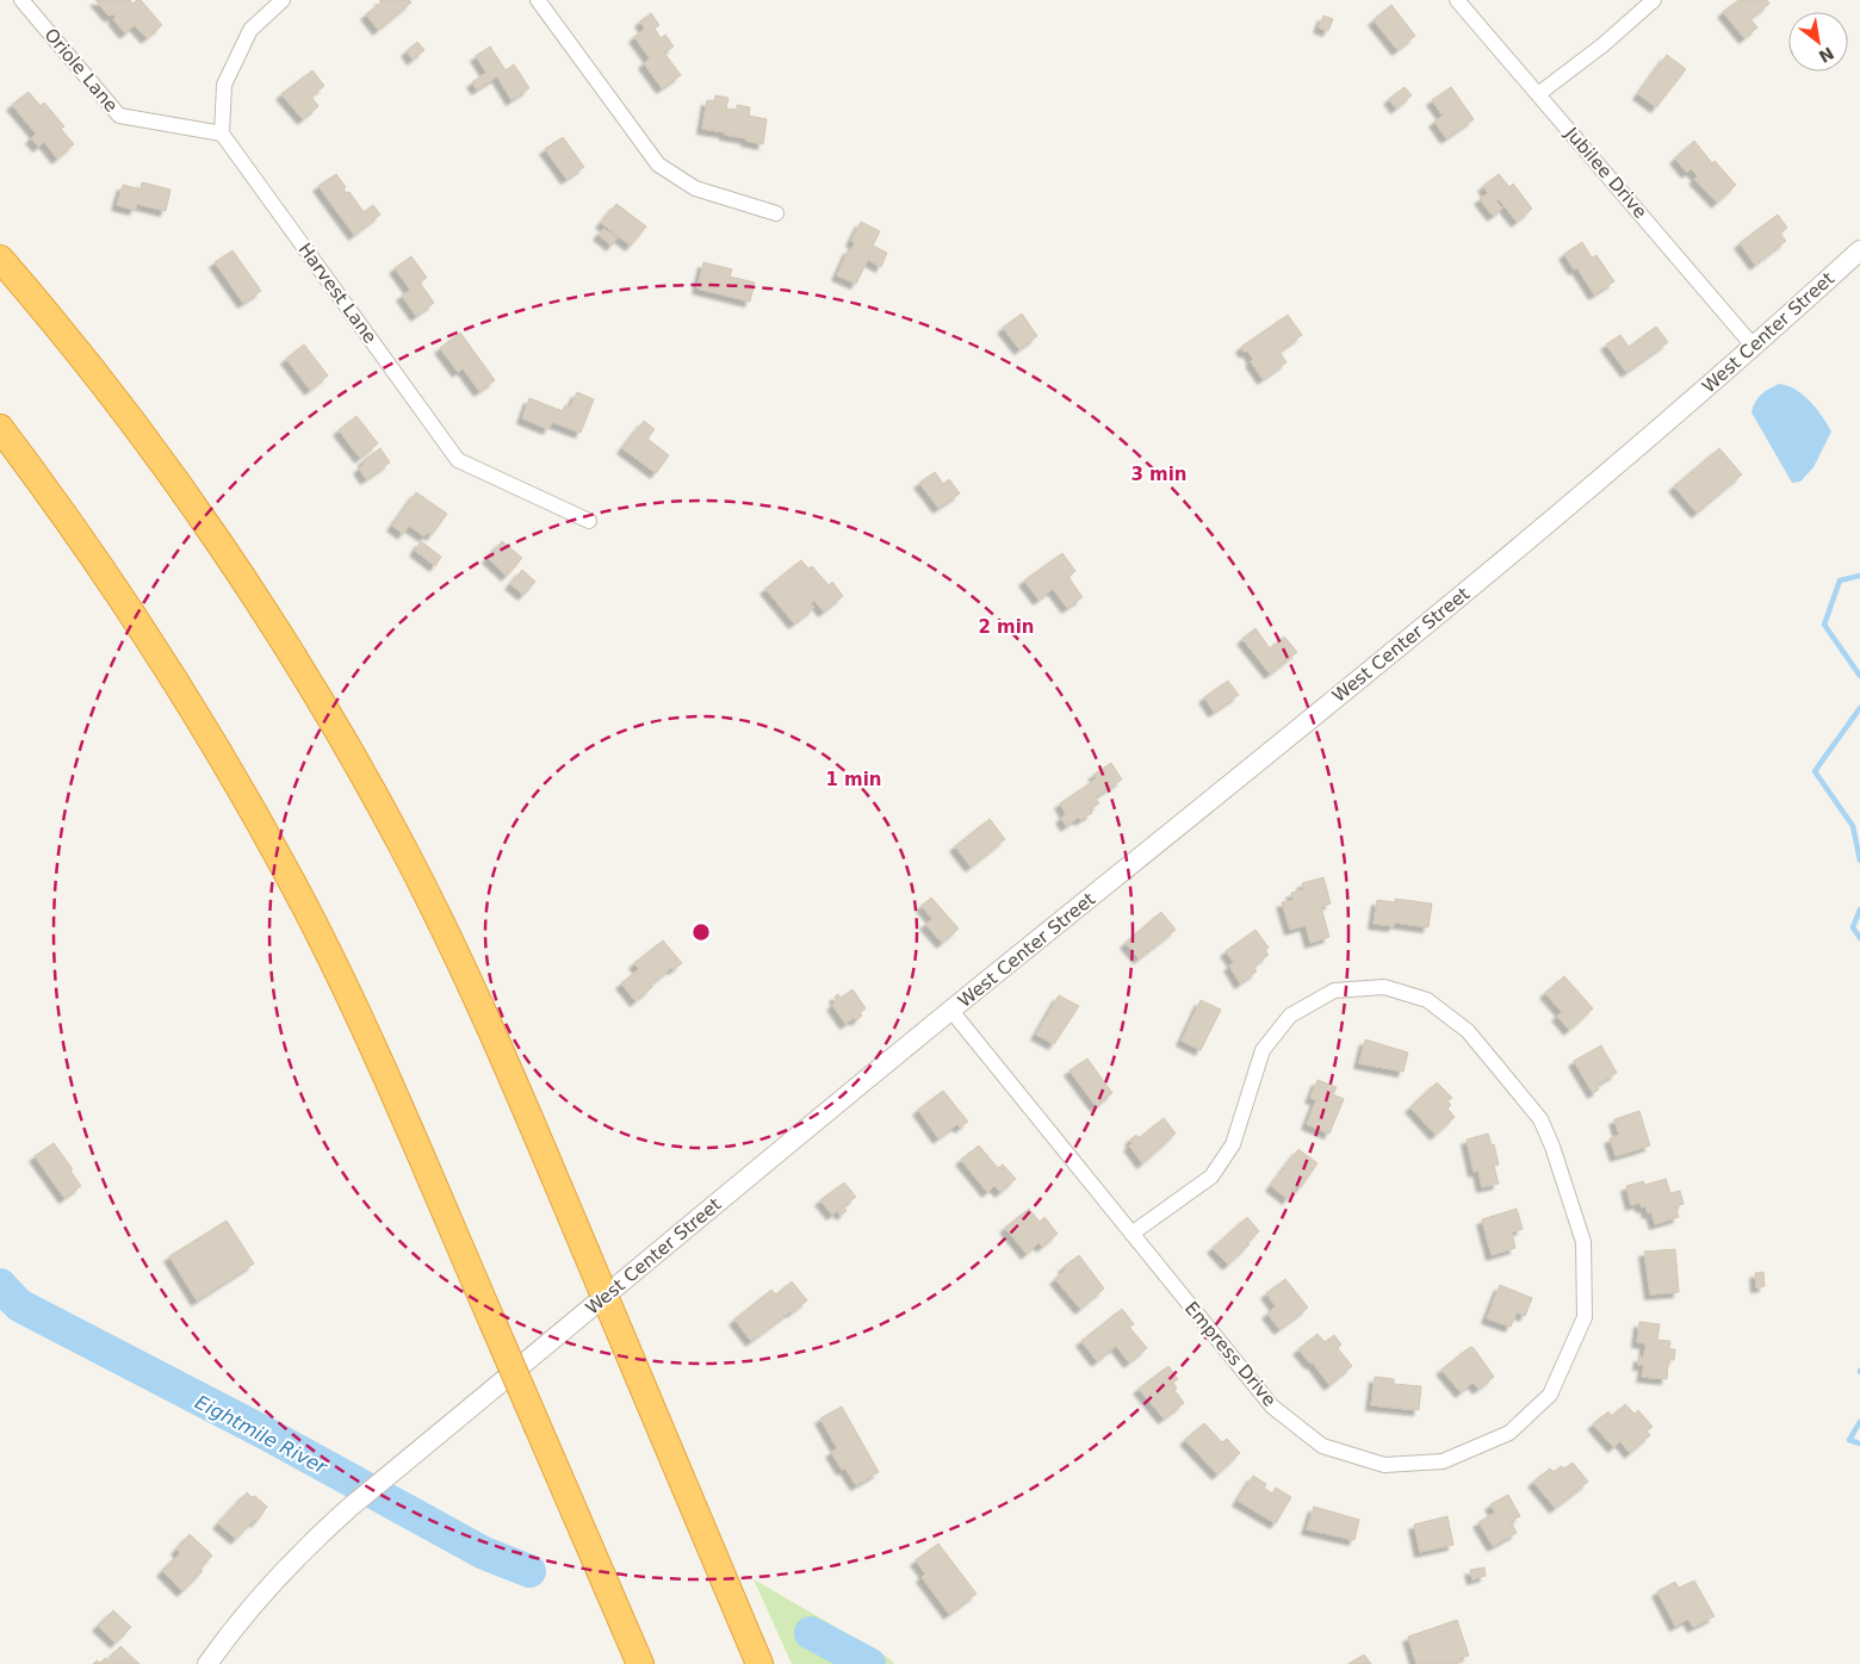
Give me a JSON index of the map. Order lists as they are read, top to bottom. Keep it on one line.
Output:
{"streets":{"street":["Oriole Lane","Jubilee Drive","Harvest Lane","West Center Street","Empress Drive"]},"crossings":[["Oriole Lane","Harvest Lane"],["Jubilee Drive","West Center Street"],["West Center Street","Empress Drive"]],"water":["Eightmile River"],"north":"bottom right","rings":["3 min","2 min","1 min"]}
